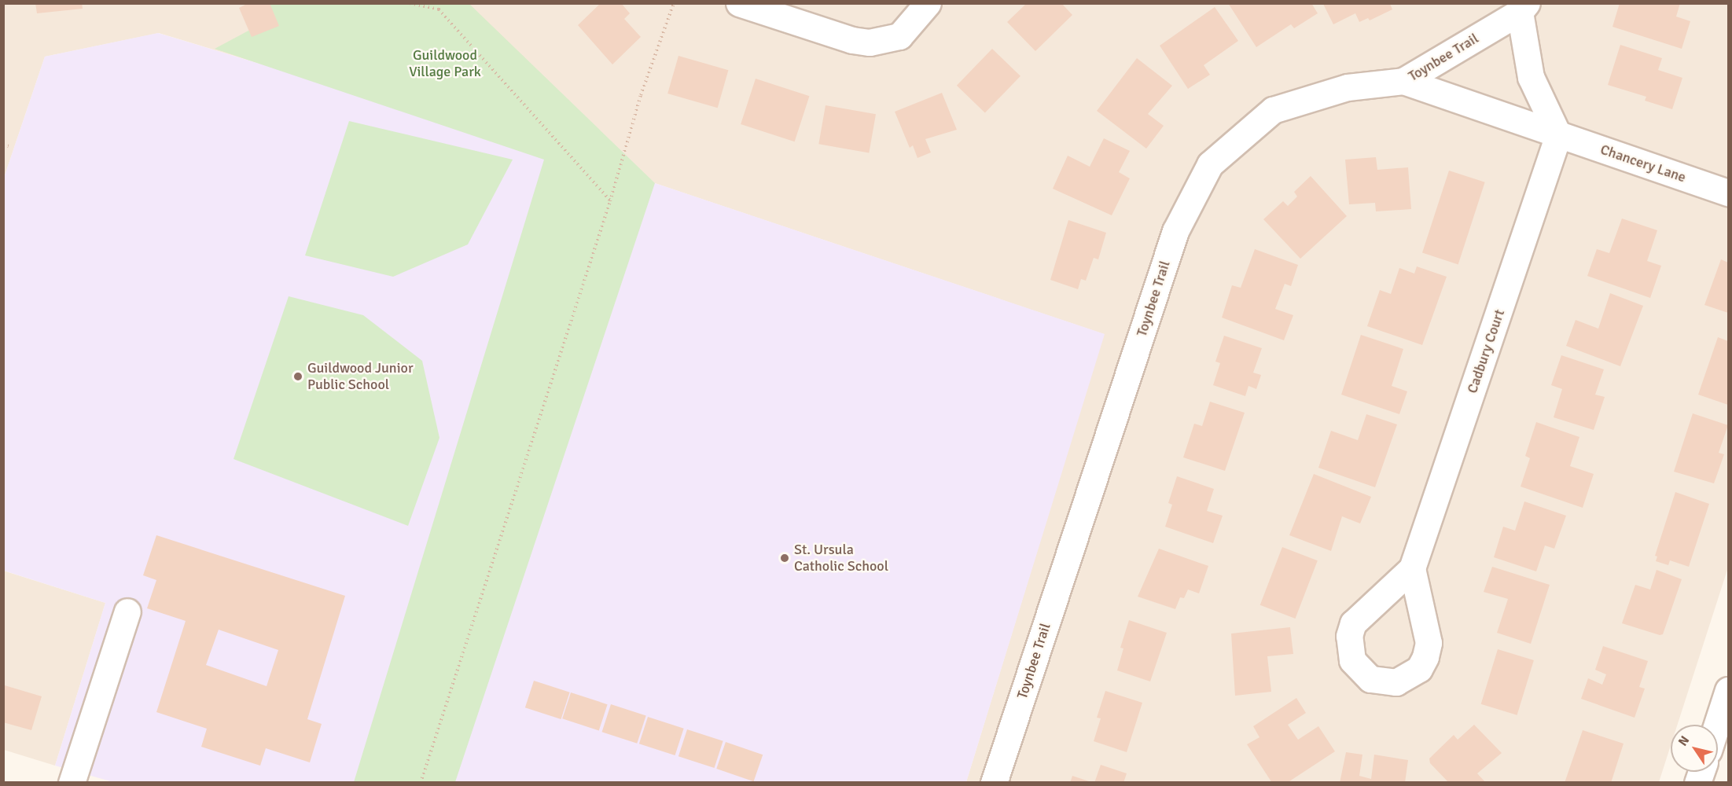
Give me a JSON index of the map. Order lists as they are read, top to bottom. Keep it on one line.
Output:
{"streets":{"street":["Toynbee Trail","Chancery Lane","Cadbury Court"]},"crossings":[["Toynbee Trail","Chancery Lane"],["Chancery Lane","Cadbury Court"]],"parks":["Guildwood Village Park"],"places":["Guildwood Junior Public School","St. Ursula Catholic School"],"north":"top left"}
